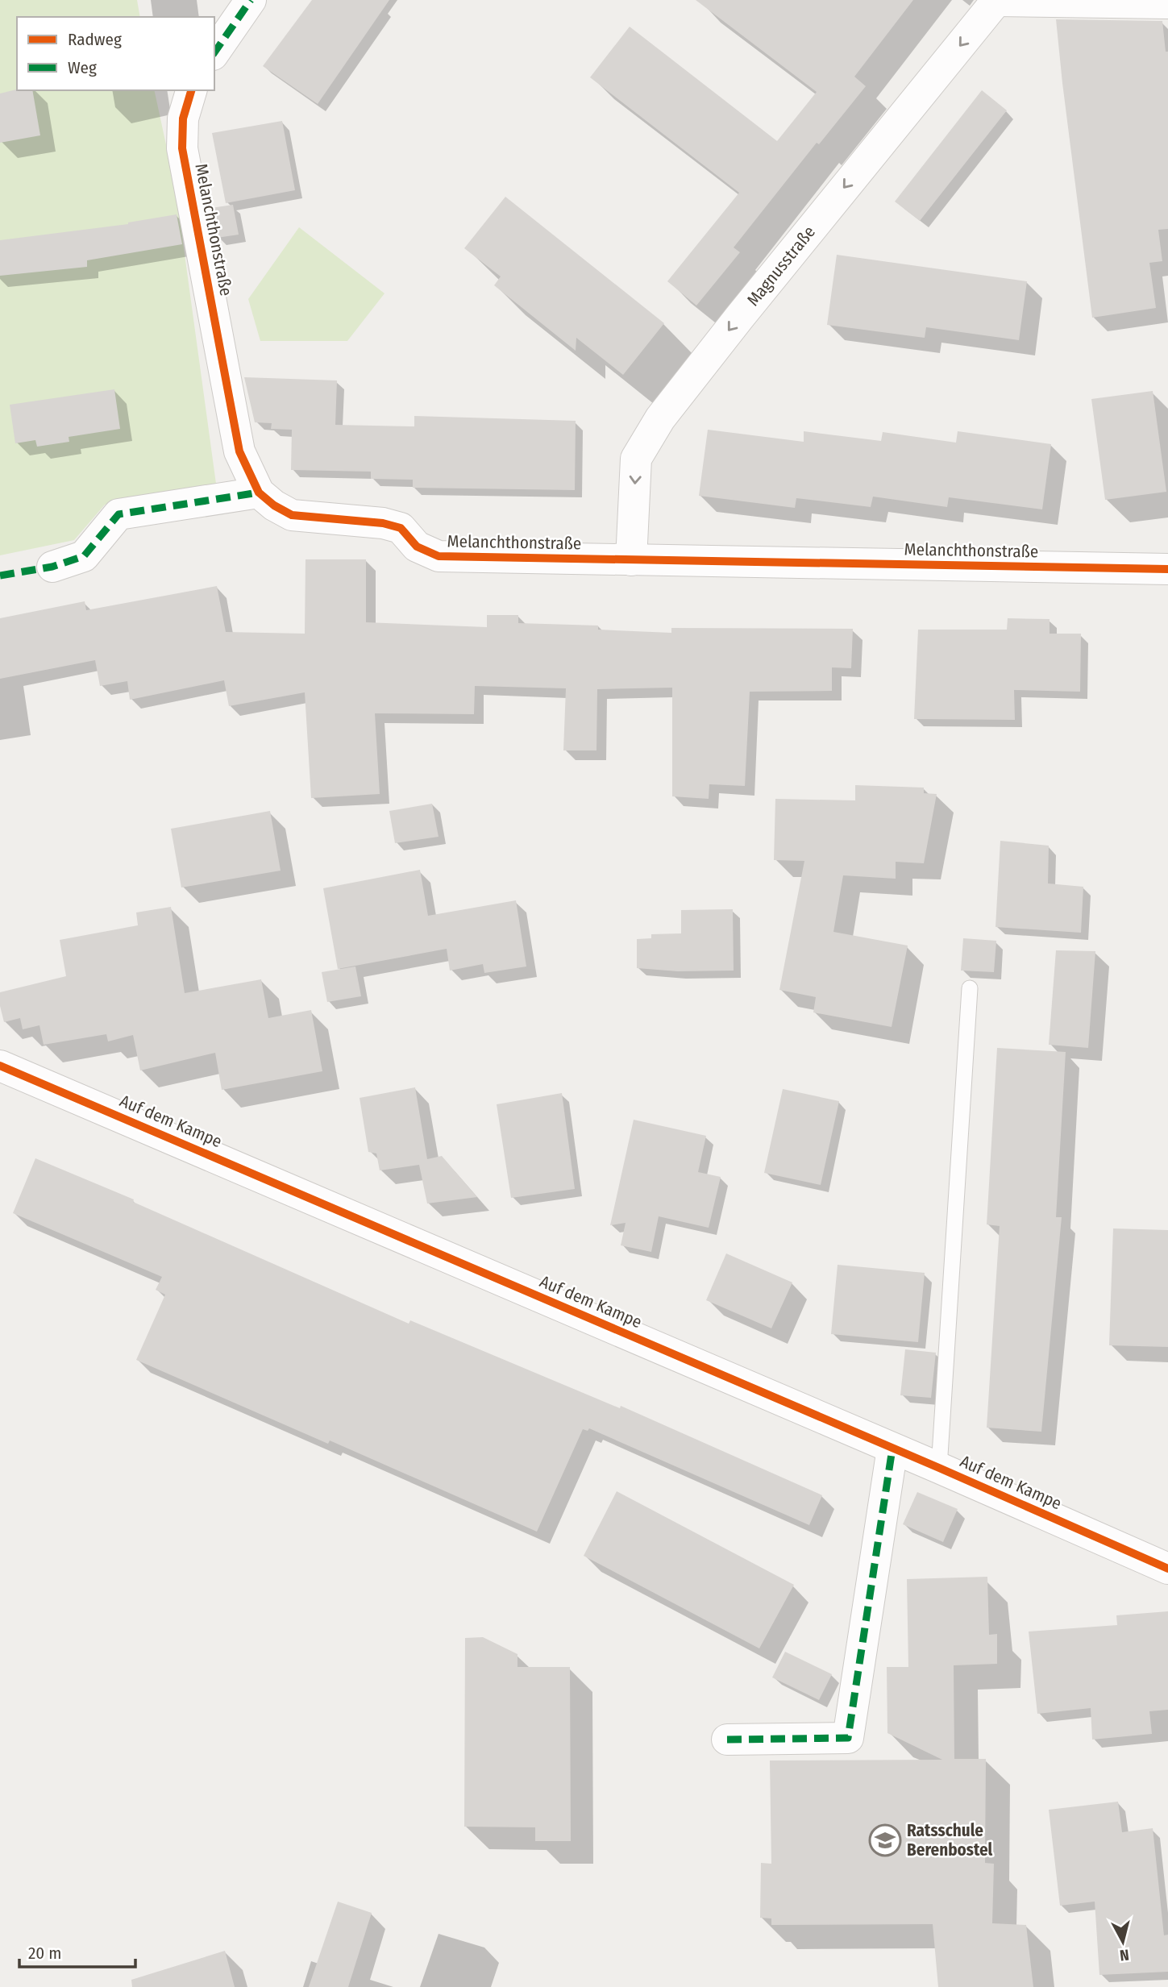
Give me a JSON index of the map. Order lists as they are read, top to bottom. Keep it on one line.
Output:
{"streets":{"street":["Melanchthonstraße","Magnusstraße","Auf dem Kampe"]},"crossings":[["Melanchthonstraße","Magnusstraße"]],"one_way":["Magnusstraße"],"places":{"school or university":["Ratsschule Berenbostel"]},"legend":["Radweg","Weg"],"scale_bar":"20 m","north":"bottom"}
